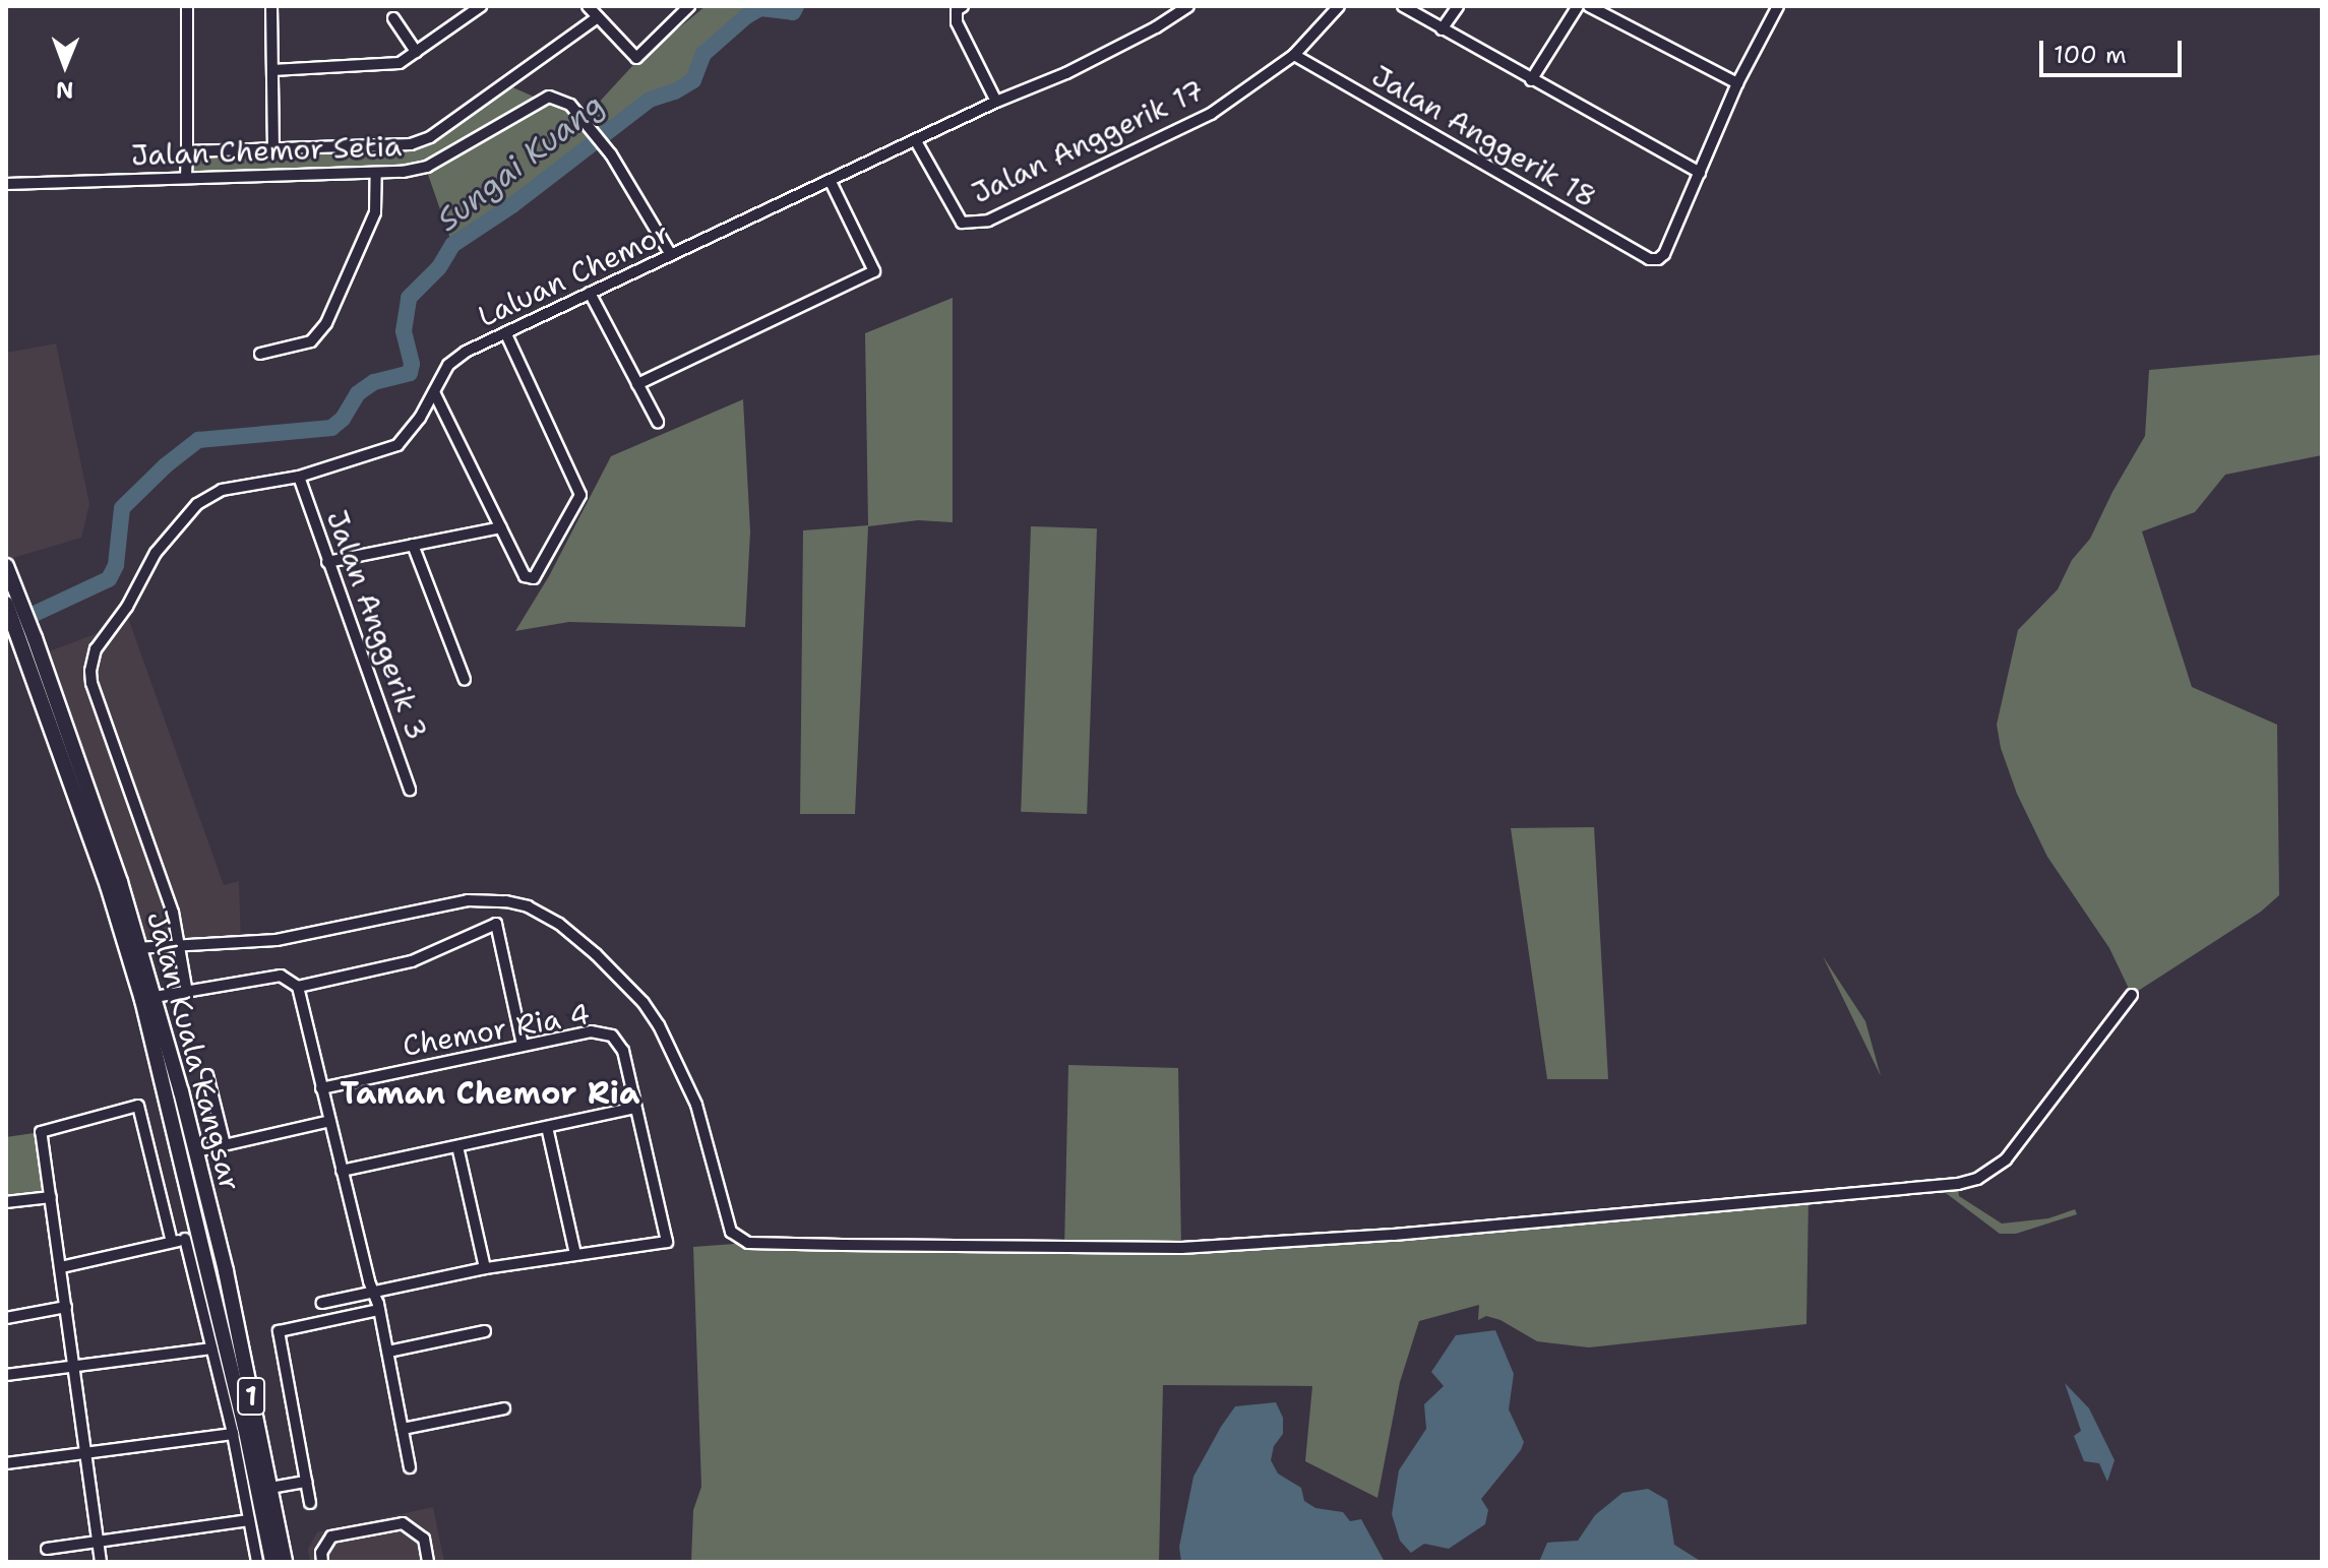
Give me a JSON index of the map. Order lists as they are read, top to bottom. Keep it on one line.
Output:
{"streets":{"highway":["Jalan Kuala Kangsar","1"],"street":["Jalan Anggerik 18","Jalan Anggerik 17","Jalan Chemor Setia","Laluan Chemor","Jalan Anggerik 3","Chemor Ria 4"]},"crossings":[["Jalan Anggerik 18","Jalan Anggerik 17"],["Jalan Anggerik 17","Laluan Chemor"],["Jalan Chemor Setia","Laluan Chemor"],["Laluan Chemor","Jalan Anggerik 3"]],"districts":["Taman Chemor Ria"],"water":["Sungai Kuang"],"scale_bar":"100 m","north":"bottom"}
